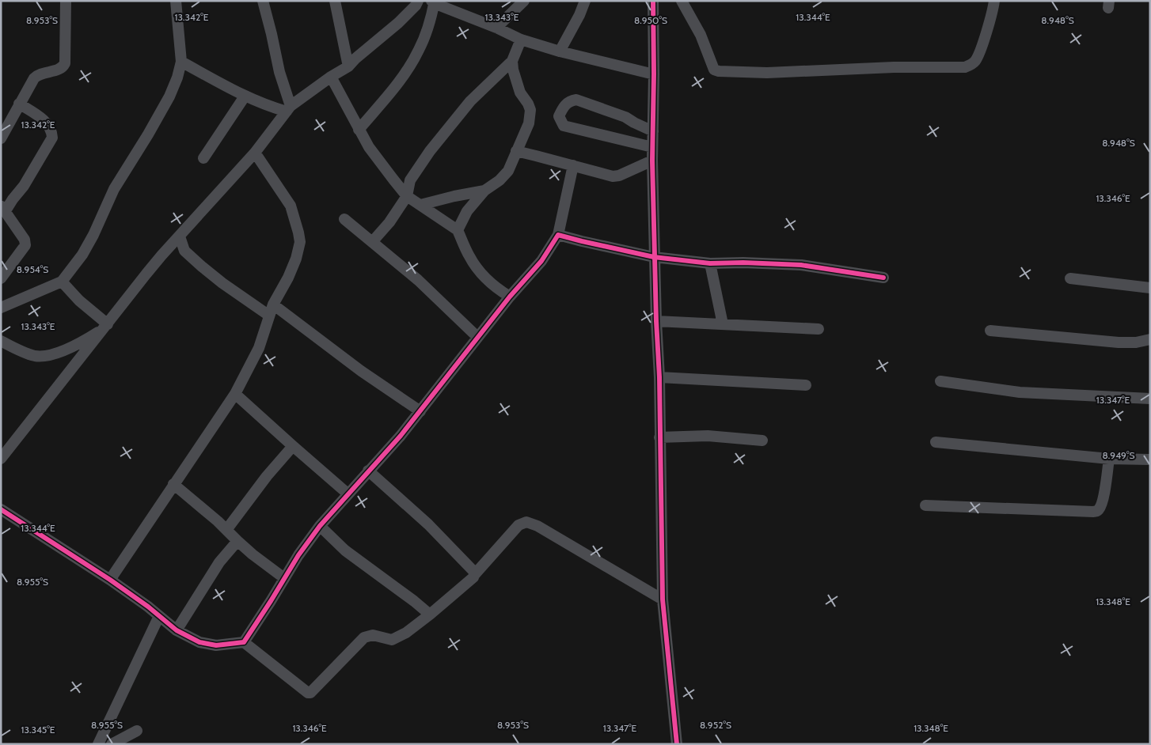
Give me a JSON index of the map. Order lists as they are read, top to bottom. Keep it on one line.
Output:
{"coordinates":["13.342°E","13.343°E","13.344°E","8.953°S","8.948°S","8.950°S","13.346°E","8.954°S","13.347°E","8.949°S","8.955°S","13.348°E","8.952°S","13.345°E"]}
